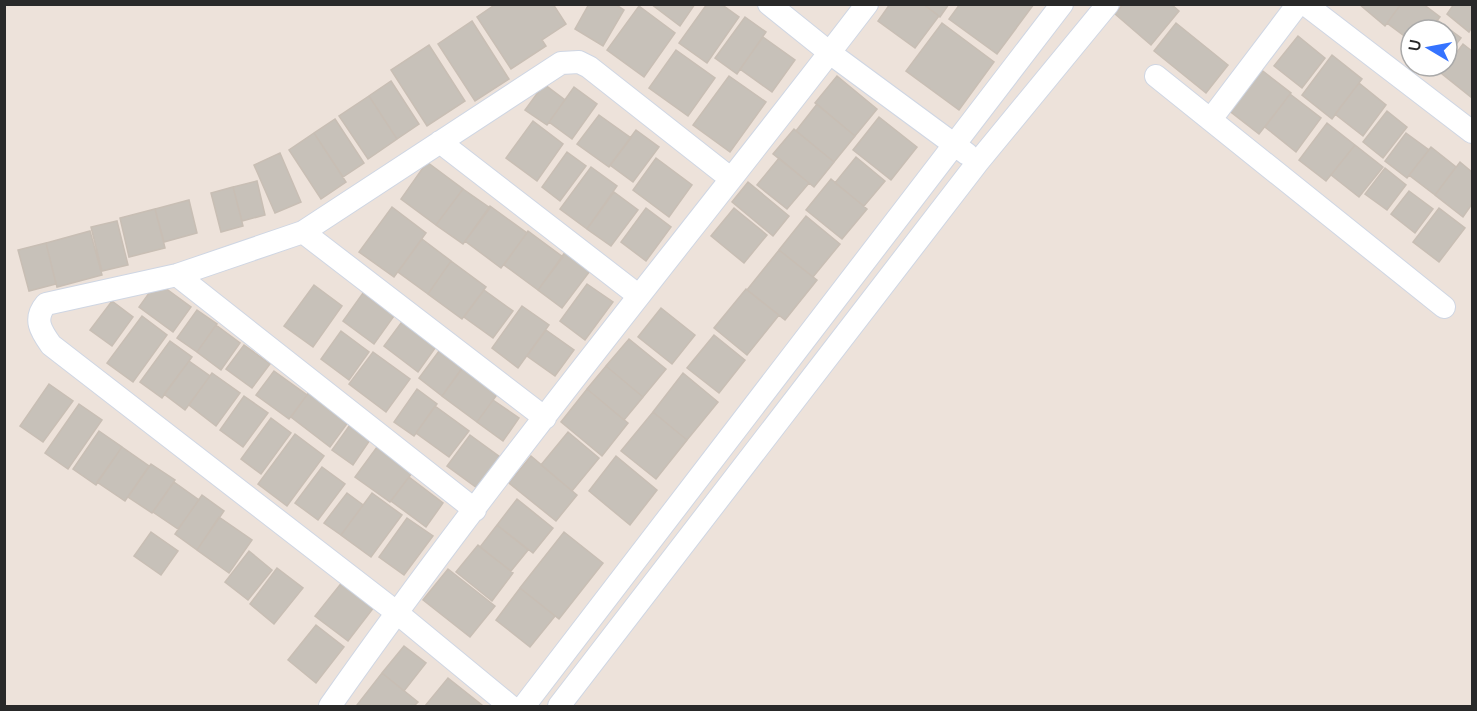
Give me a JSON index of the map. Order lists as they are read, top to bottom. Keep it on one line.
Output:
{"north":"left"}
